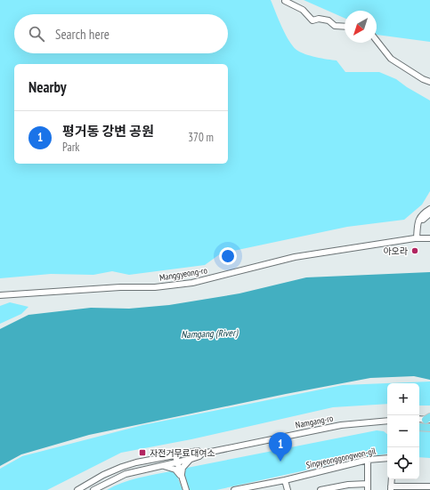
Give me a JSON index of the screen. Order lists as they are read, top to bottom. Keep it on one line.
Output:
{"streets":{"street":["Manggyeong-ro","Namgang-ro","Sinpyeonggongwon-gil"]},"water":["Namgang (River)"],"places":{"other":["아오라"],"transit":["자전거무료대여소"]},"north":"bottom left","page":{"search":"Search here","heading":"Nearby","list":[{"mark":"1","name":"평거동 강변 공원","note":"Park","value":"370 m"}],"map_buttons":["+","−"],"pins":"1"}}
